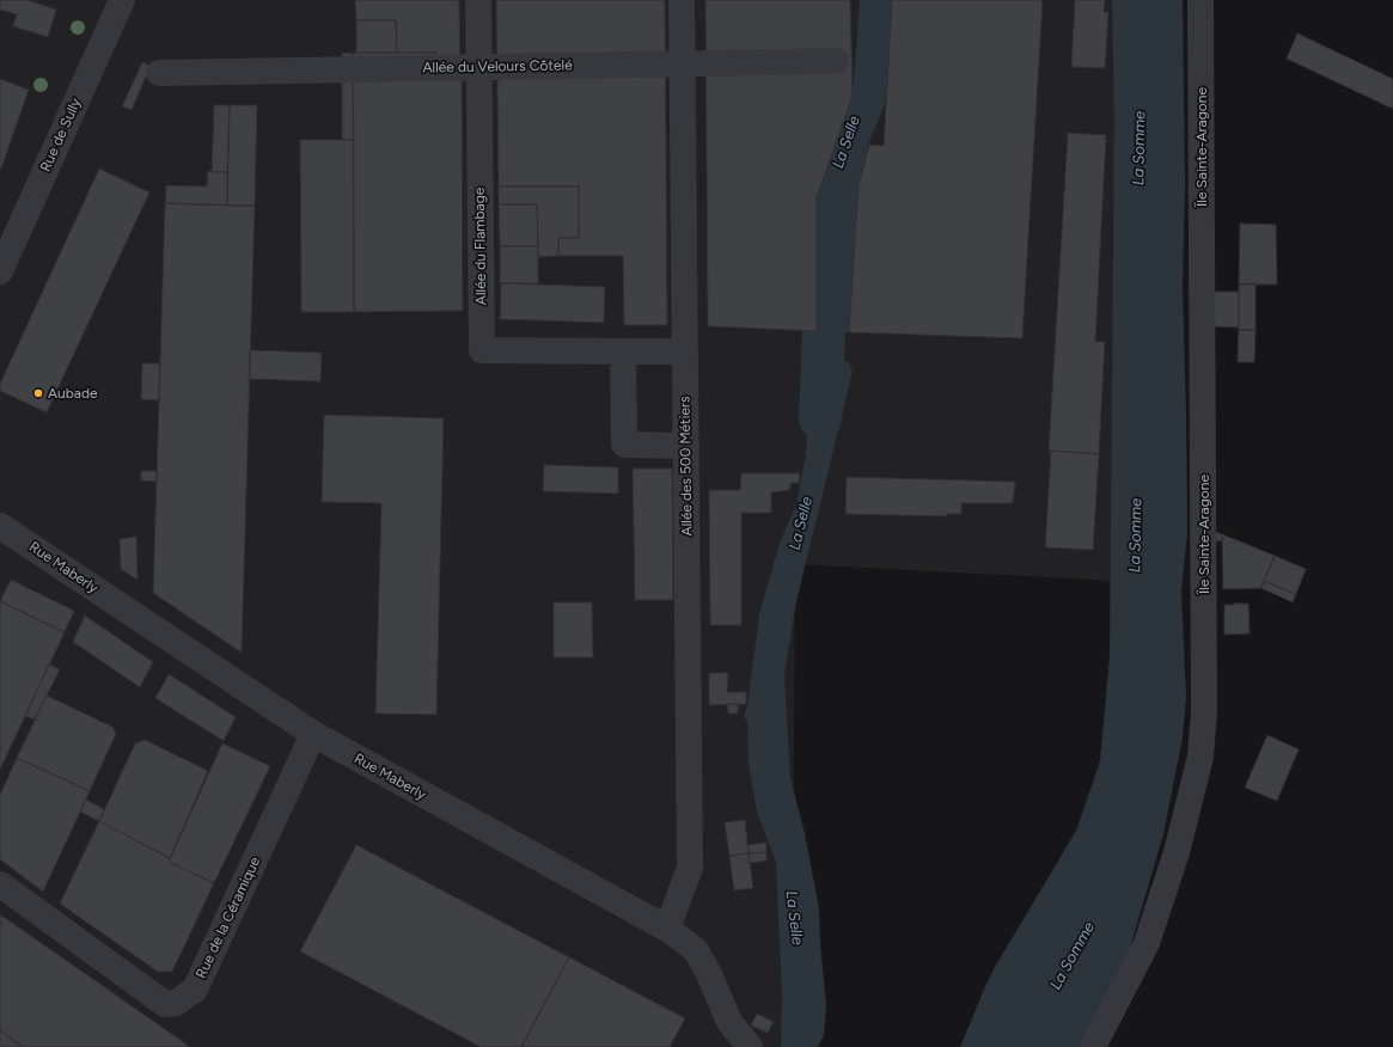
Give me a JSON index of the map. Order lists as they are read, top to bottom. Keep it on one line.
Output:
{"streets":{"street":["Allée du Velours Côtelé","Rue de Sully","Île Sainte-Aragone","Allée du Flambage","Allée des 500 Métiers","Rue Maberly","Rue de la Céramique"]},"crossings":[["Allée du Velours Côtelé","Allée du Flambage"],["Allée du Velours Côtelé","Allée des 500 Métiers"],["Allée des 500 Métiers","Rue Maberly"],["Rue Maberly","Rue de la Céramique"]],"water":["La Selle","La Somme"],"places":["Aubade"]}
